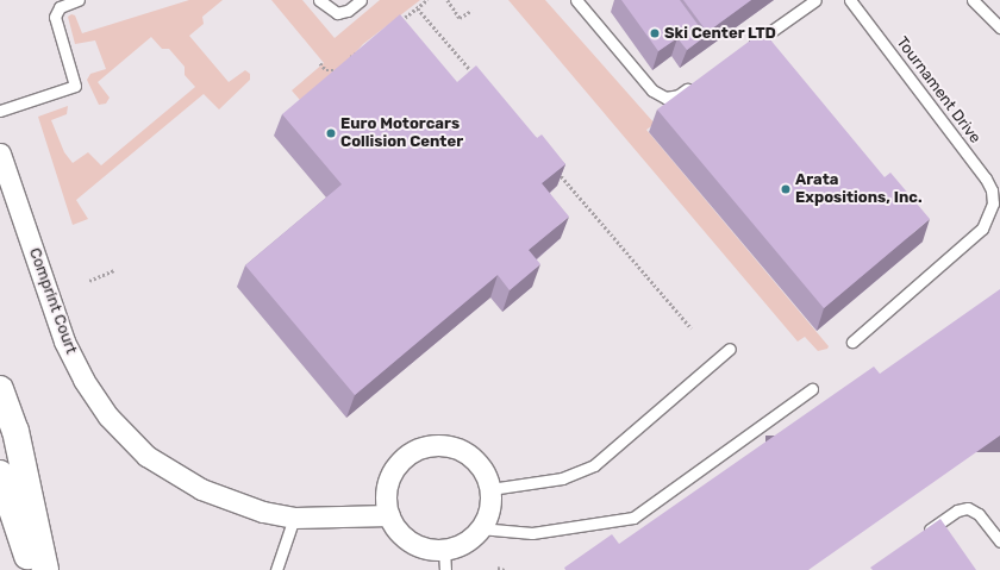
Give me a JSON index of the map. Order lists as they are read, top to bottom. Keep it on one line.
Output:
{"streets":{"street":["Comprint Court"],"lane":["Tournament Drive"]},"places":["Ski Center LTD","Euro Motorcars Collision Center","Arata Expositions, Inc."]}
